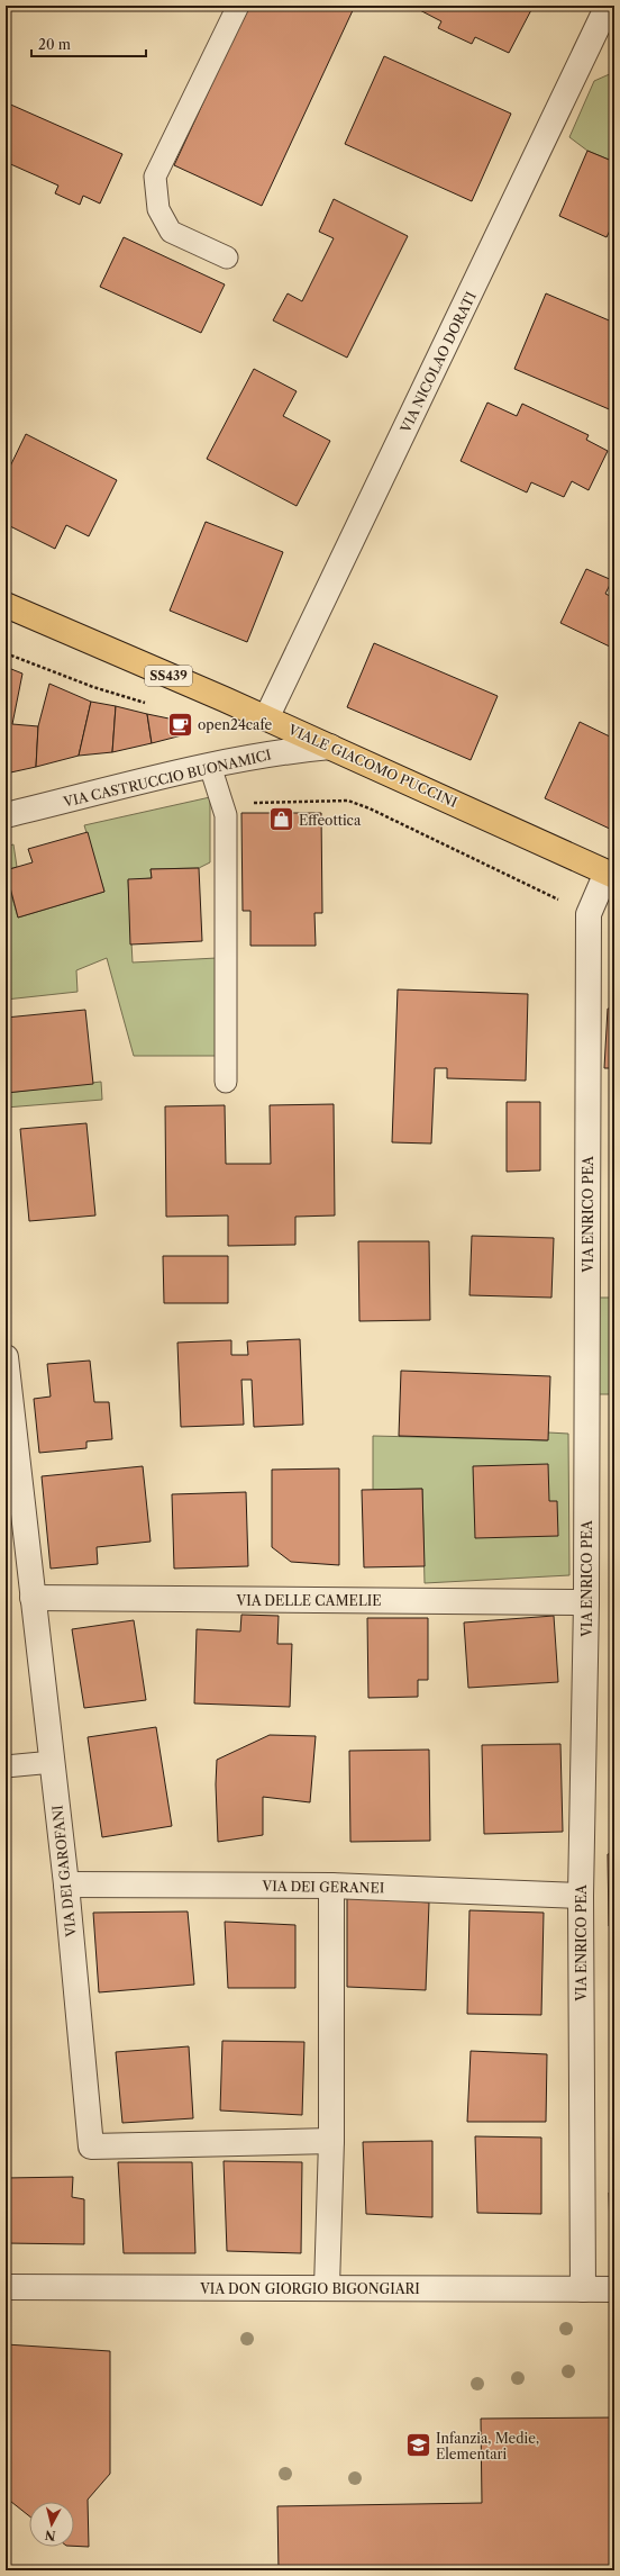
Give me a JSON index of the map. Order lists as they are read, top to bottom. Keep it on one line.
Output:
{"streets":{"main road":["SS439","VIALE GIACOMO PUCCINI"],"street":["VIA NICOLAO DORATI","VIA CASTRUCCIO BUONAMICI","VIA ENRICO PEA","VIA DELLE CAMELIE","VIA DEI GAROFANI","VIA DEI GERANEI","VIA DON GIORGIO BIGONGIARI"]},"crossings":[["VIA NICOLAO DORATI","VIALE GIACOMO PUCCINI"],["VIALE GIACOMO PUCCINI","VIA CASTRUCCIO BUONAMICI"],["VIALE GIACOMO PUCCINI","VIA ENRICO PEA"],["VIA ENRICO PEA","VIA DELLE CAMELIE"],["VIA ENRICO PEA","VIA DEI GERANEI"],["VIA ENRICO PEA","VIA DON GIORGIO BIGONGIARI"],["VIA DELLE CAMELIE","VIA DEI GAROFANI"],["VIA DEI GAROFANI","VIA DEI GERANEI"]],"places":{"cafe":["open24cafe"],"shop":["Effeottica"],"school or university":["Infanzia, Medie, Elementari"]},"scale_bar":"20 m","north":"bottom"}
